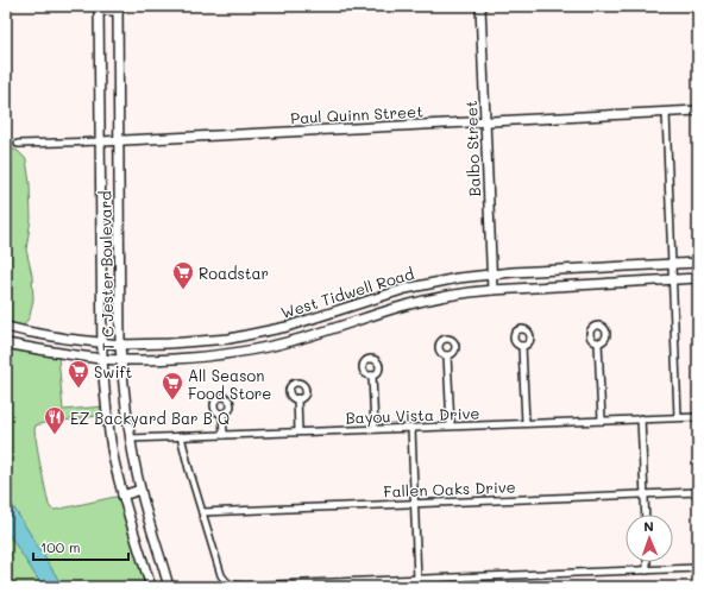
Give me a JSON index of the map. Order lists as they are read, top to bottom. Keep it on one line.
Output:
{"streets":{"main road":["Paul Quinn Street","Balbo Street","T C Jester Boulevard","West Tidwell Road"],"street":["Bayou Vista Drive","Fallen Oaks Drive"]},"crossings":[["Paul Quinn Street","Balbo Street"],["Paul Quinn Street","T C Jester Boulevard"],["Balbo Street","West Tidwell Road"],["T C Jester Boulevard","West Tidwell Road"],["T C Jester Boulevard","Bayou Vista Drive"]],"places":{"supermarket":["Roadstar","Swift","All Season Food Store"],"restaurant":["EZ Backyard Bar B Q"]},"scale_bar":"100 m","north":"top"}
